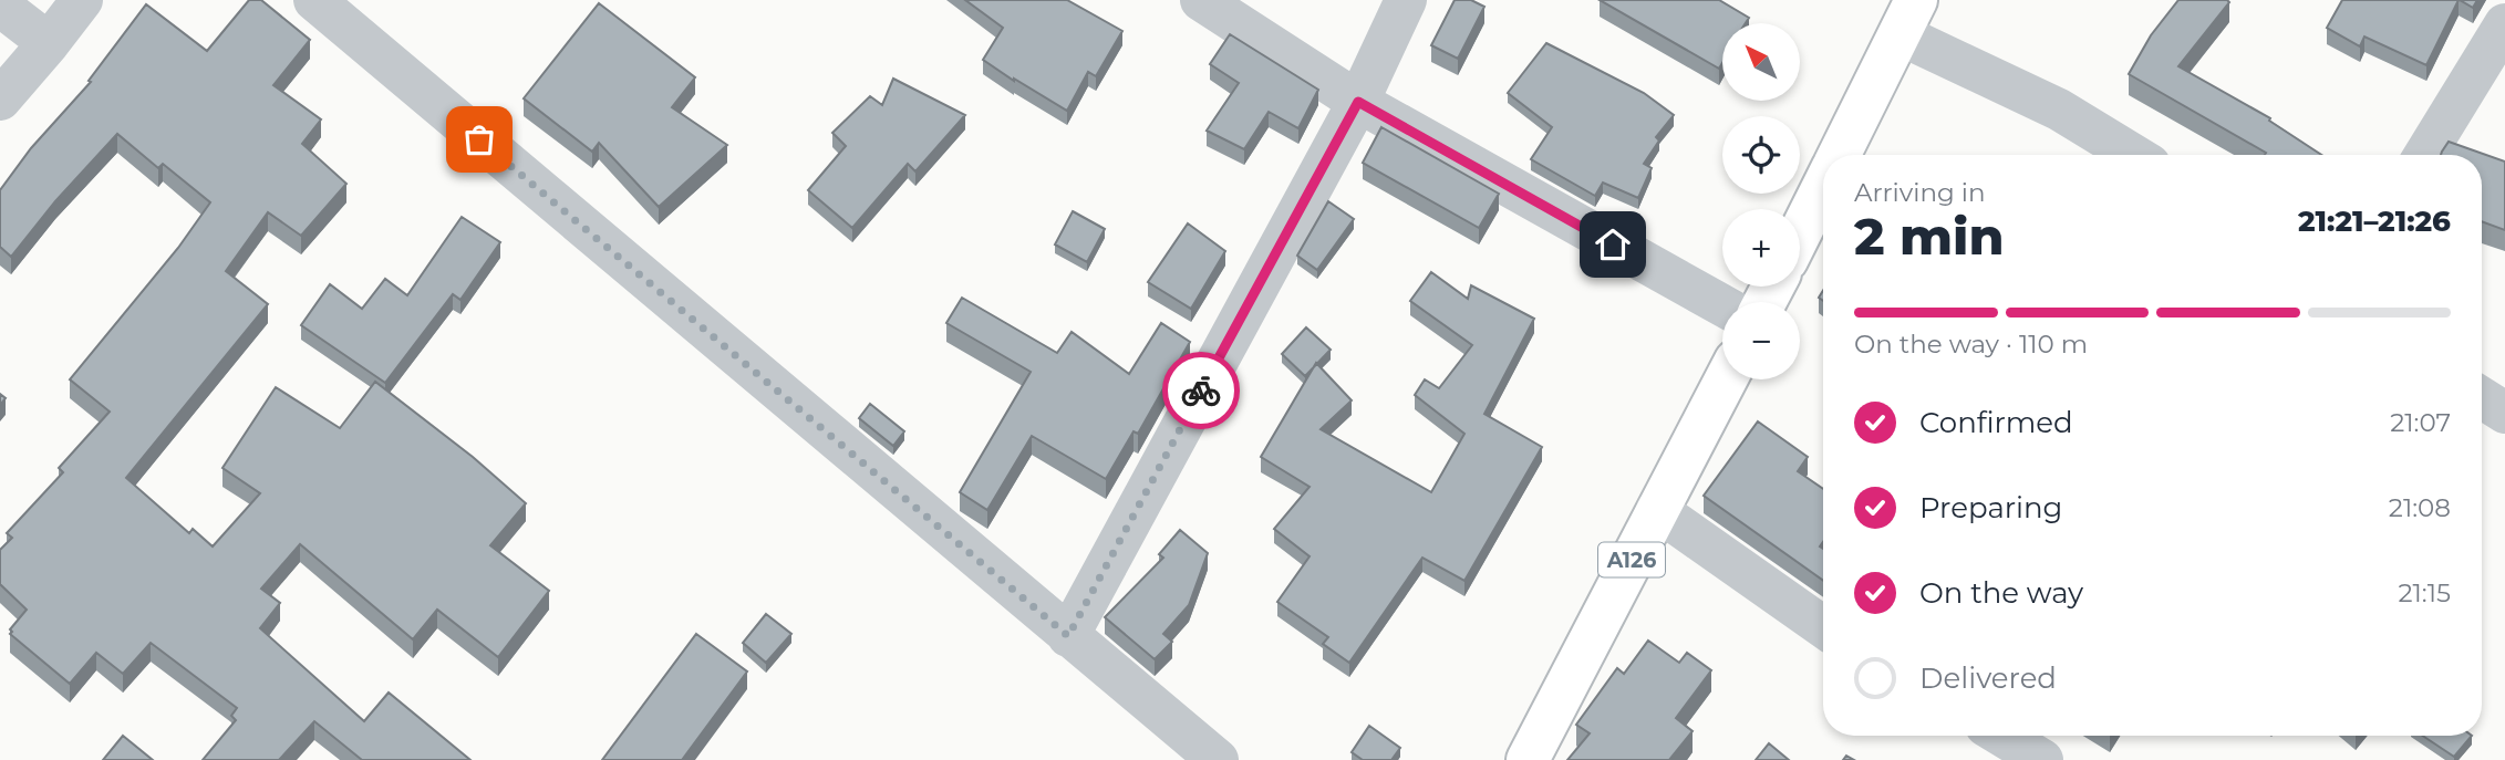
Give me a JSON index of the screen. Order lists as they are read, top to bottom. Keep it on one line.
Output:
{"streets":{"highway":["A126"]},"north":"top left","page":{"map_buttons":["+","−"],"heading":["2 min","Arriving in","21:21–21:26"],"bar":"On the way · 110 m","list":[["Confirmed","21:07"],["Preparing","21:08"],["On the way","21:15"],"Delivered"]}}
